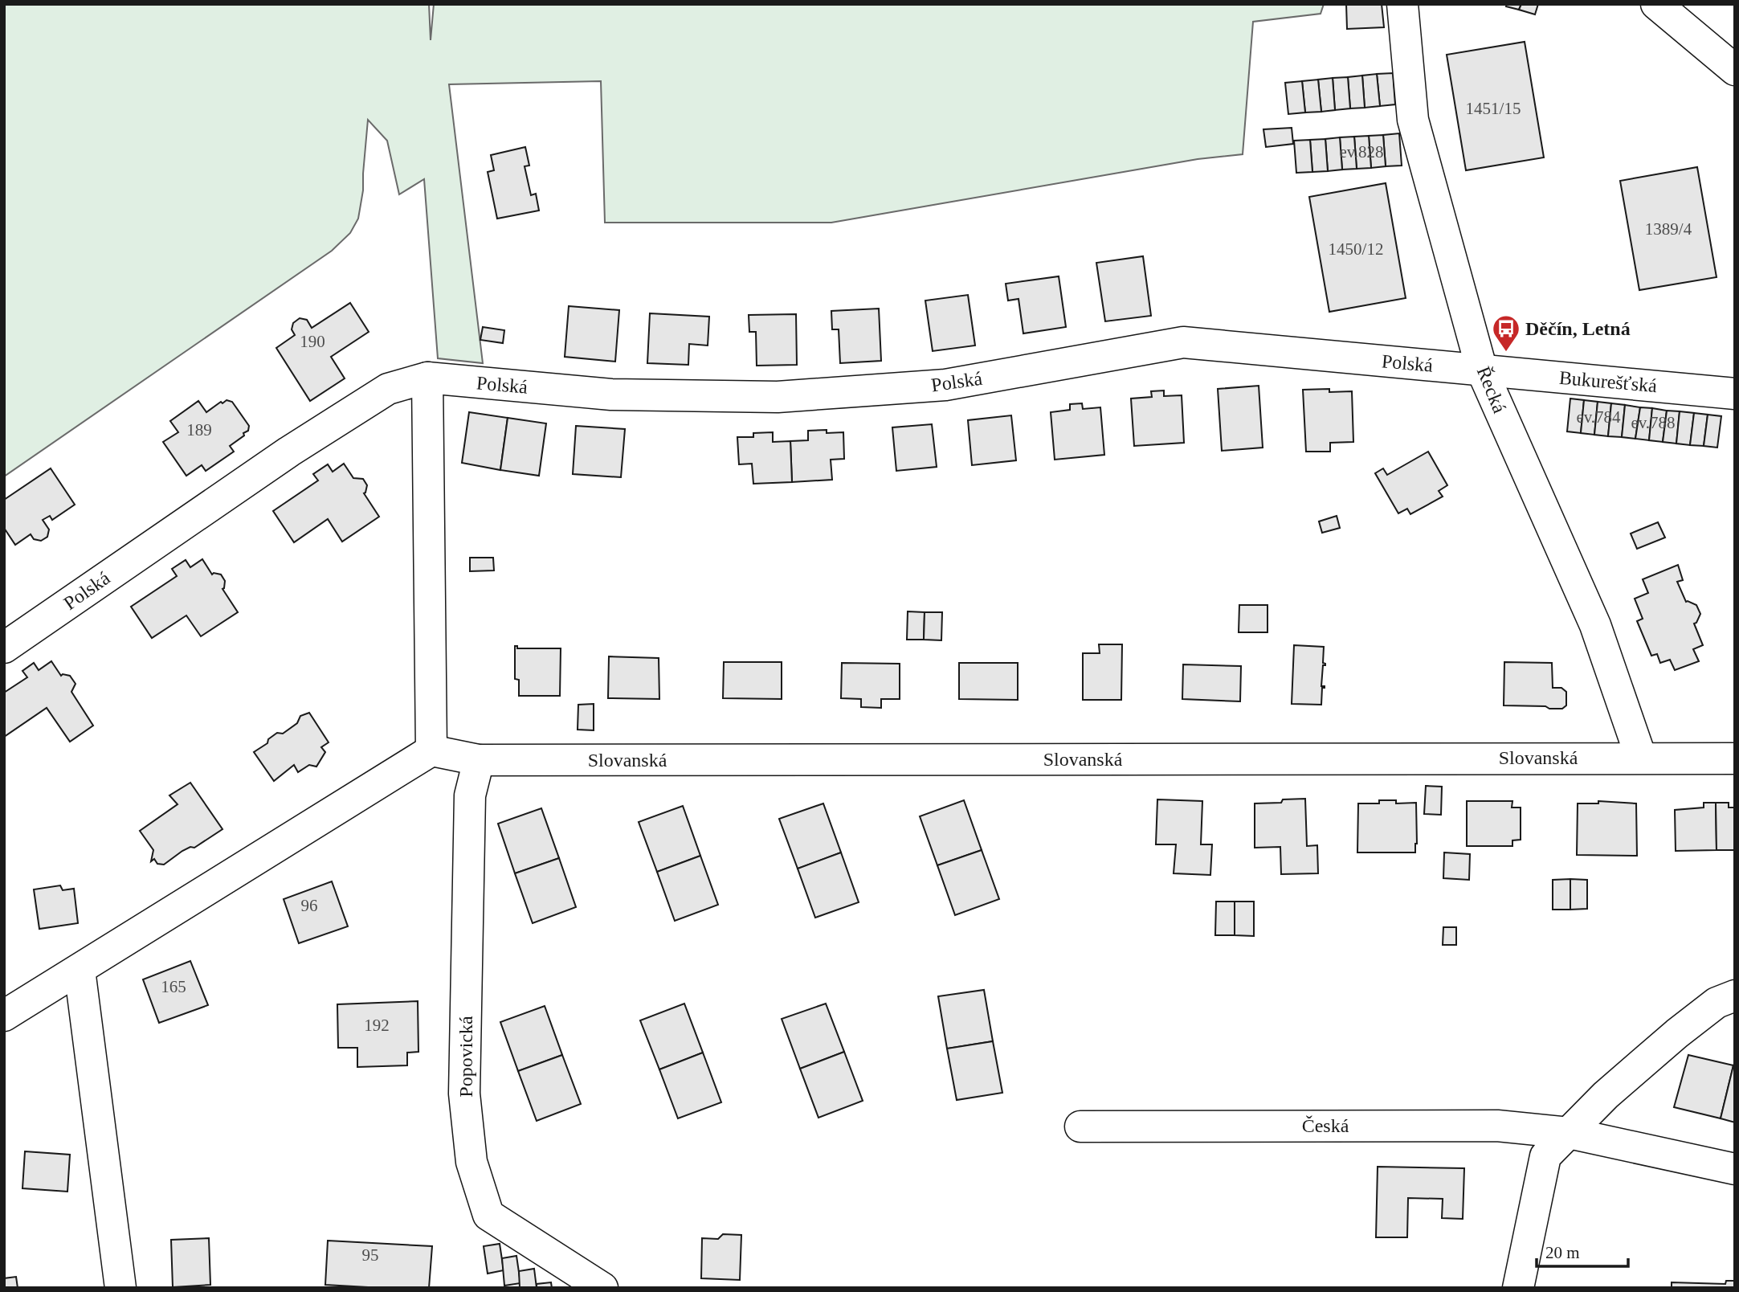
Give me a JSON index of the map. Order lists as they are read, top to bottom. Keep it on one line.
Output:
{"streets":{"street":["Polská","Bukurešťská","Řecká","Slovanská","Popovická","Česká"]},"crossings":[["Polská","Bukurešťská"],["Polská","Řecká"],["Bukurešťská","Řecká"],["Řecká","Slovanská"],["Slovanská","Popovická"]],"places":{"bus stop":["Děčín, Letná"]},"house_numbers":["1451/15","ev.828","1389/4","1450/12","190","ev.784","ev.788","189","96","165","192","95"],"scale_bar":"20 m"}
